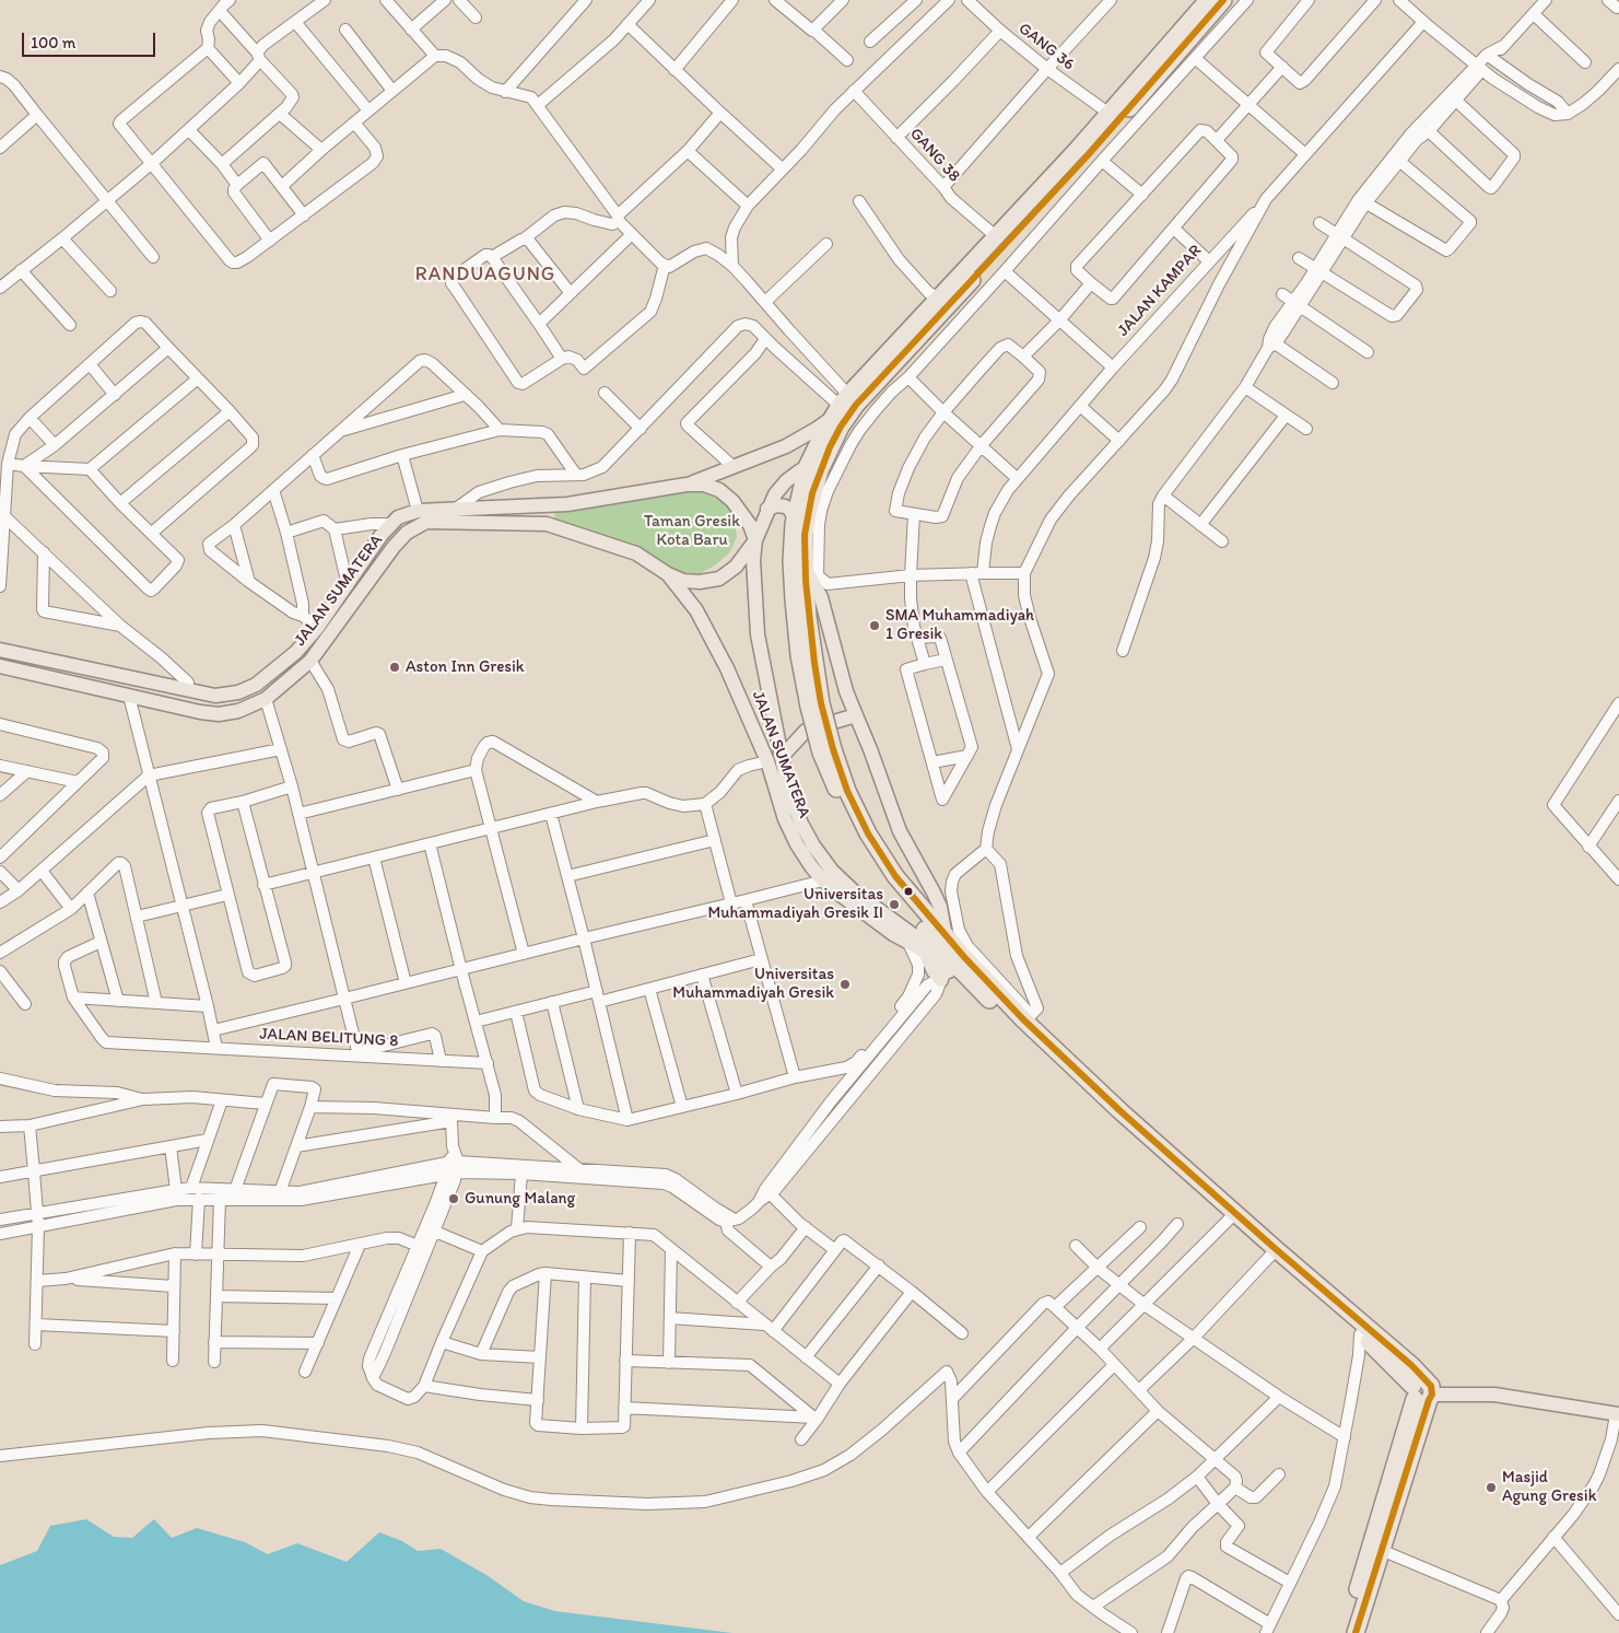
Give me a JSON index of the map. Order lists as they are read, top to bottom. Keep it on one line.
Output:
{"streets":{"main road":["JALAN SUMATERA"],"street":["GANG 36","GANG 38","JALAN KAMPAR","JALAN BELITUNG 8"]},"districts":["RANDUAGUNG"],"parks":["Taman Gresik Kota Baru"],"places":["SMA Muhammadiyah 1 Gresik","Aston Inn Gresik","Universitas Muhammadiyah Gresik II","Universitas Muhammadiyah Gresik","Gunung Malang","Masjid Agung Gresik"],"scale_bar":"100 m"}
